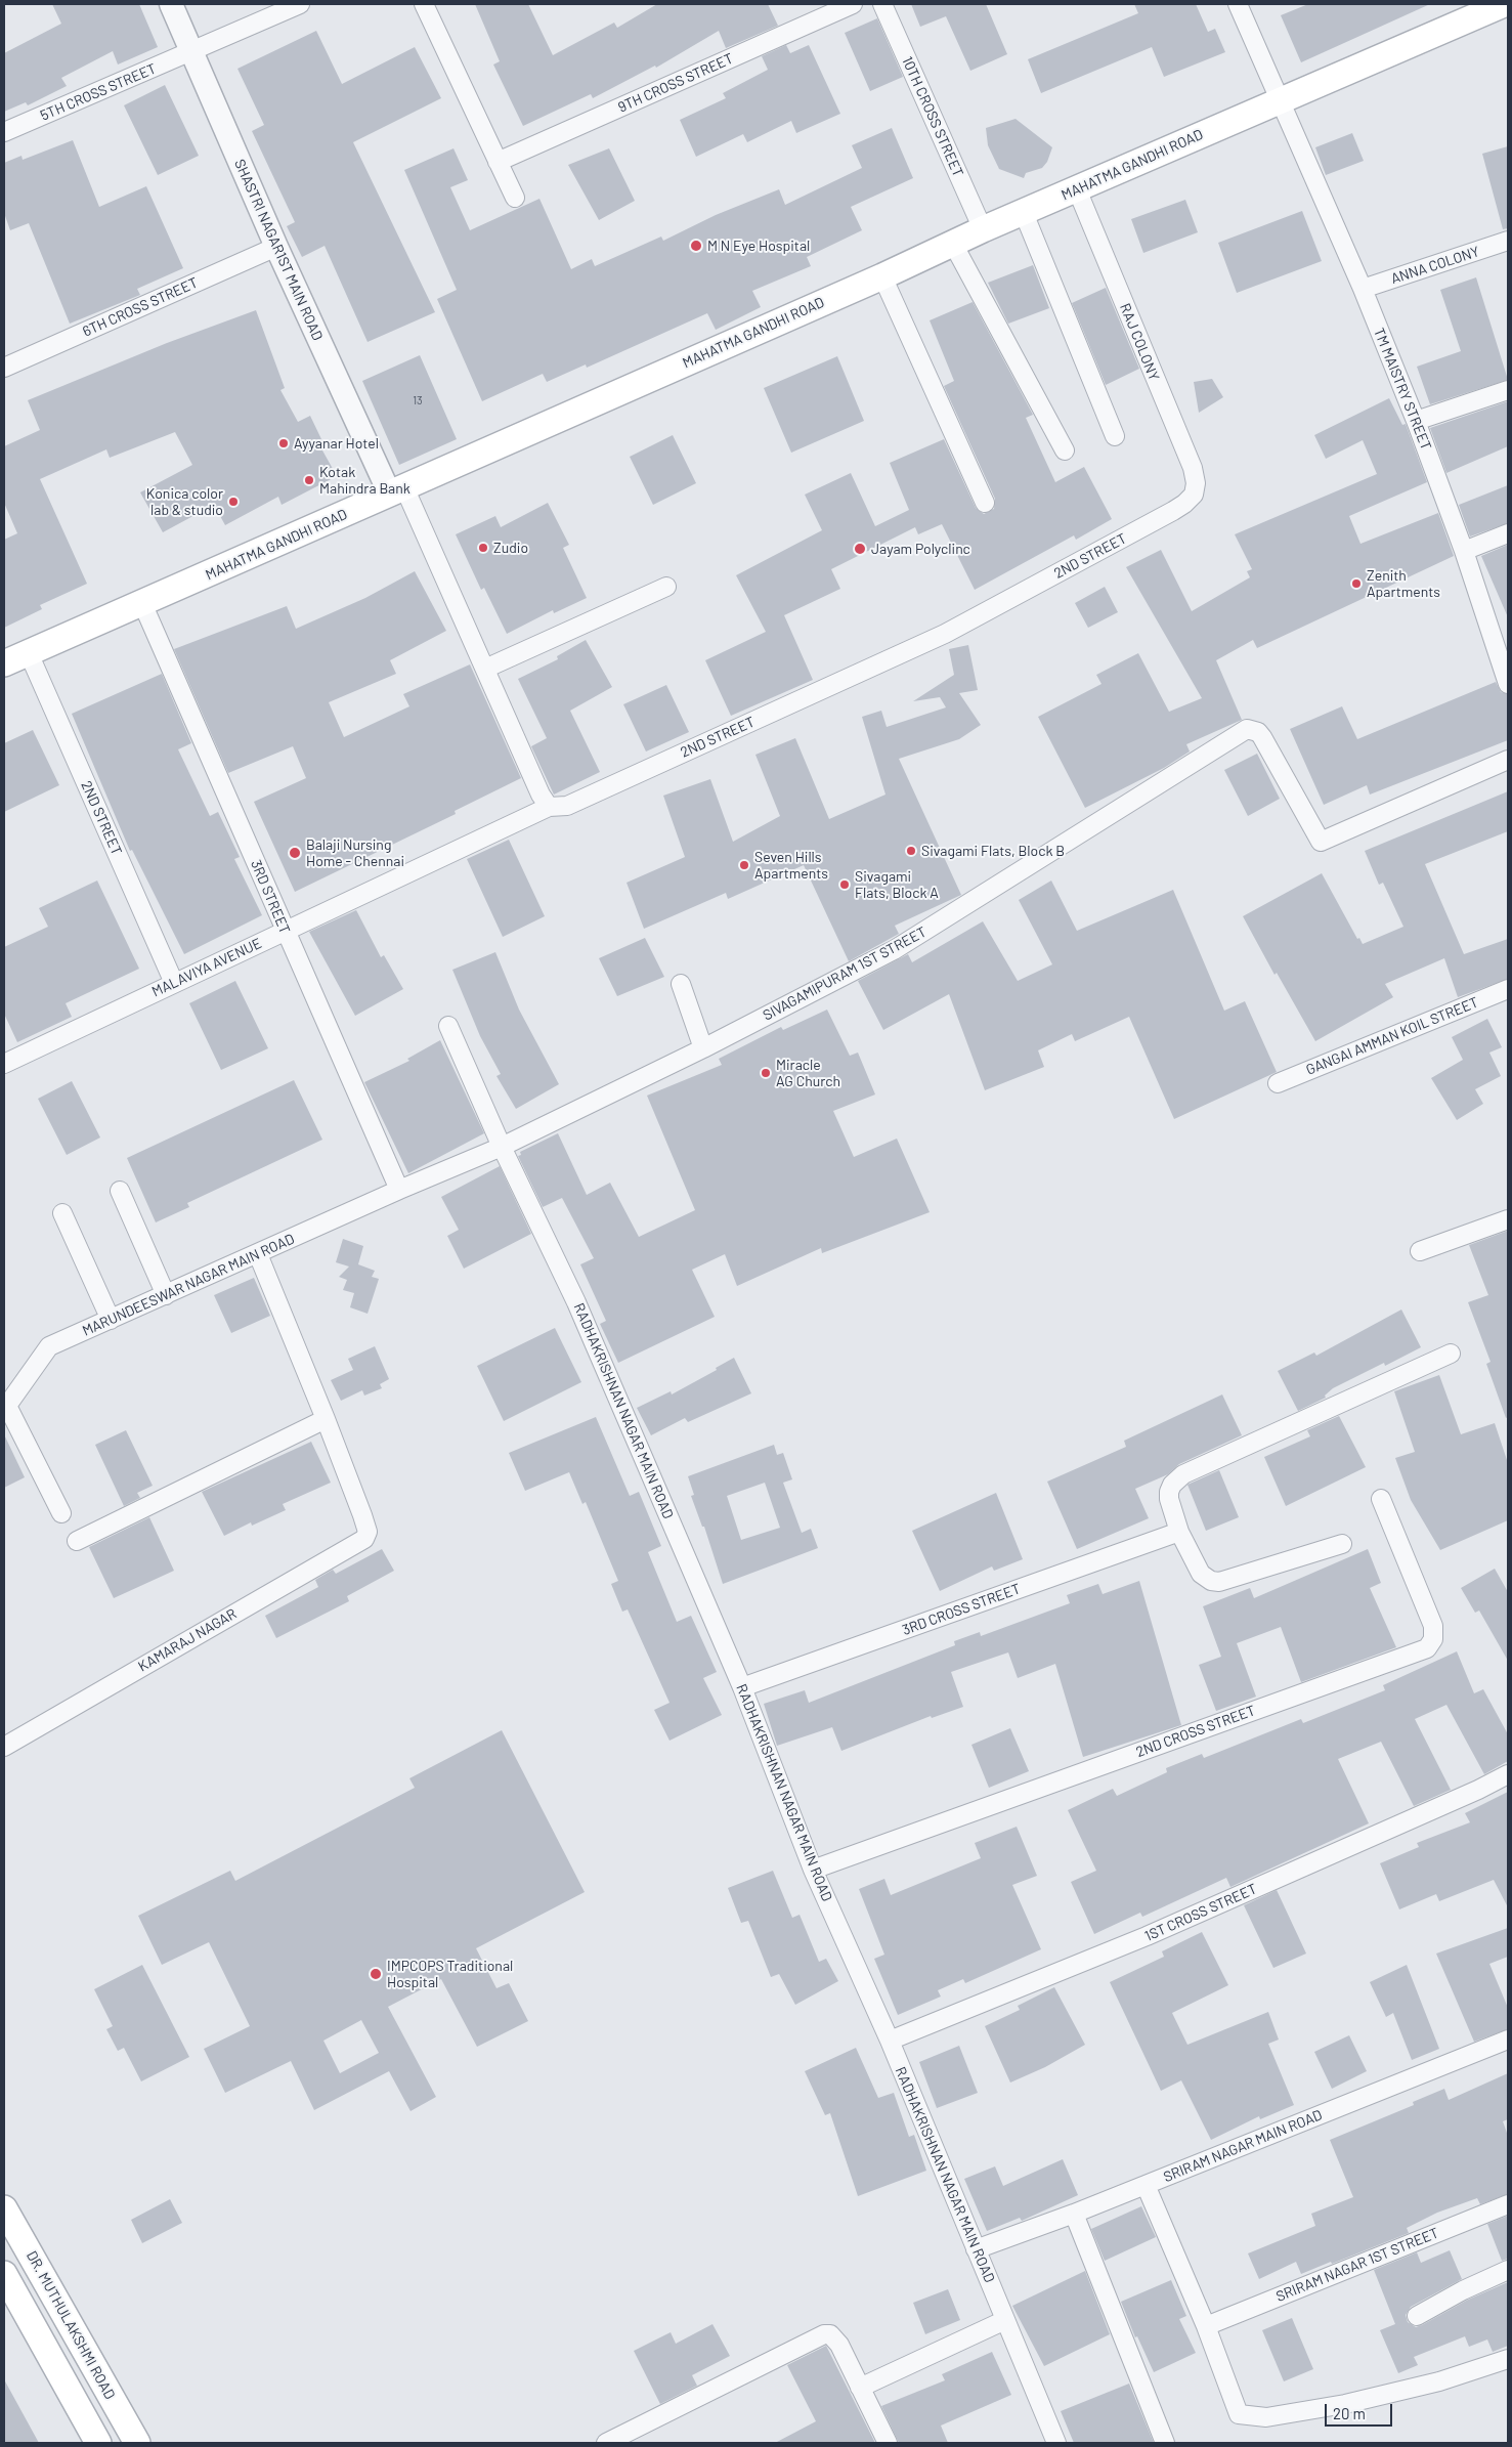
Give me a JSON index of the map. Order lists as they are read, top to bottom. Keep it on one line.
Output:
{"streets":{"main road":["MAHATMA GANDHI ROAD","DR. MUTHULAKSHMI ROAD"],"street":["9TH CROSS STREET","5TH CROSS STREET","10TH CROSS STREET","SHASTRI NAGAR1ST MAIN ROAD","ANNA COLONY","6TH CROSS STREET","RAJ COLONY","TM MAISTRY STREET","2ND STREET","3RD STREET","MALAVIYA AVENUE","SIVAGAMIPURAM 1ST STREET","GANGAI AMMAN KOIL STREET","MARUNDEESWAR NAGAR MAIN ROAD","RADHAKRISHNAN NAGAR MAIN ROAD","3RD CROSS STREET","KAMARAJ NAGAR","2ND CROSS STREET","1ST CROSS STREET","SRIRAM NAGAR MAIN ROAD","SRIRAM NAGAR 1ST STREET"]},"crossings":[["5TH CROSS STREET","SHASTRI NAGAR1ST MAIN ROAD"],["10TH CROSS STREET","MAHATMA GANDHI ROAD"],["MAHATMA GANDHI ROAD","SHASTRI NAGAR1ST MAIN ROAD"],["MAHATMA GANDHI ROAD","RAJ COLONY"],["MAHATMA GANDHI ROAD","TM MAISTRY STREET"],["MAHATMA GANDHI ROAD","2ND STREET"],["MAHATMA GANDHI ROAD","3RD STREET"],["SHASTRI NAGAR1ST MAIN ROAD","6TH CROSS STREET"],["ANNA COLONY","TM MAISTRY STREET"],["RAJ COLONY","2ND STREET"],["2ND STREET","MALAVIYA AVENUE"],["3RD STREET","MALAVIYA AVENUE"],["3RD STREET","MARUNDEESWAR NAGAR MAIN ROAD"],["SIVAGAMIPURAM 1ST STREET","MARUNDEESWAR NAGAR MAIN ROAD"],["SIVAGAMIPURAM 1ST STREET","RADHAKRISHNAN NAGAR MAIN ROAD"],["MARUNDEESWAR NAGAR MAIN ROAD","RADHAKRISHNAN NAGAR MAIN ROAD"],["RADHAKRISHNAN NAGAR MAIN ROAD","3RD CROSS STREET"],["RADHAKRISHNAN NAGAR MAIN ROAD","2ND CROSS STREET"],["RADHAKRISHNAN NAGAR MAIN ROAD","1ST CROSS STREET"],["RADHAKRISHNAN NAGAR MAIN ROAD","SRIRAM NAGAR MAIN ROAD"]],"places":["M N Eye Hospital","Ayyanar Hotel","Kotak Mahindra Bank","Konica color lab & studio","Zudio","Jayam Polyclinc","Zenith Apartments","Sivagami Flats, Block B","Balaji Nursing Home - Chennai","Seven Hills Apartments","Sivagami Flats, Block A","Miracle AG Church","IMPCOPS Traditional Hospital"],"house_numbers":["13"],"scale_bar":"20 m"}
